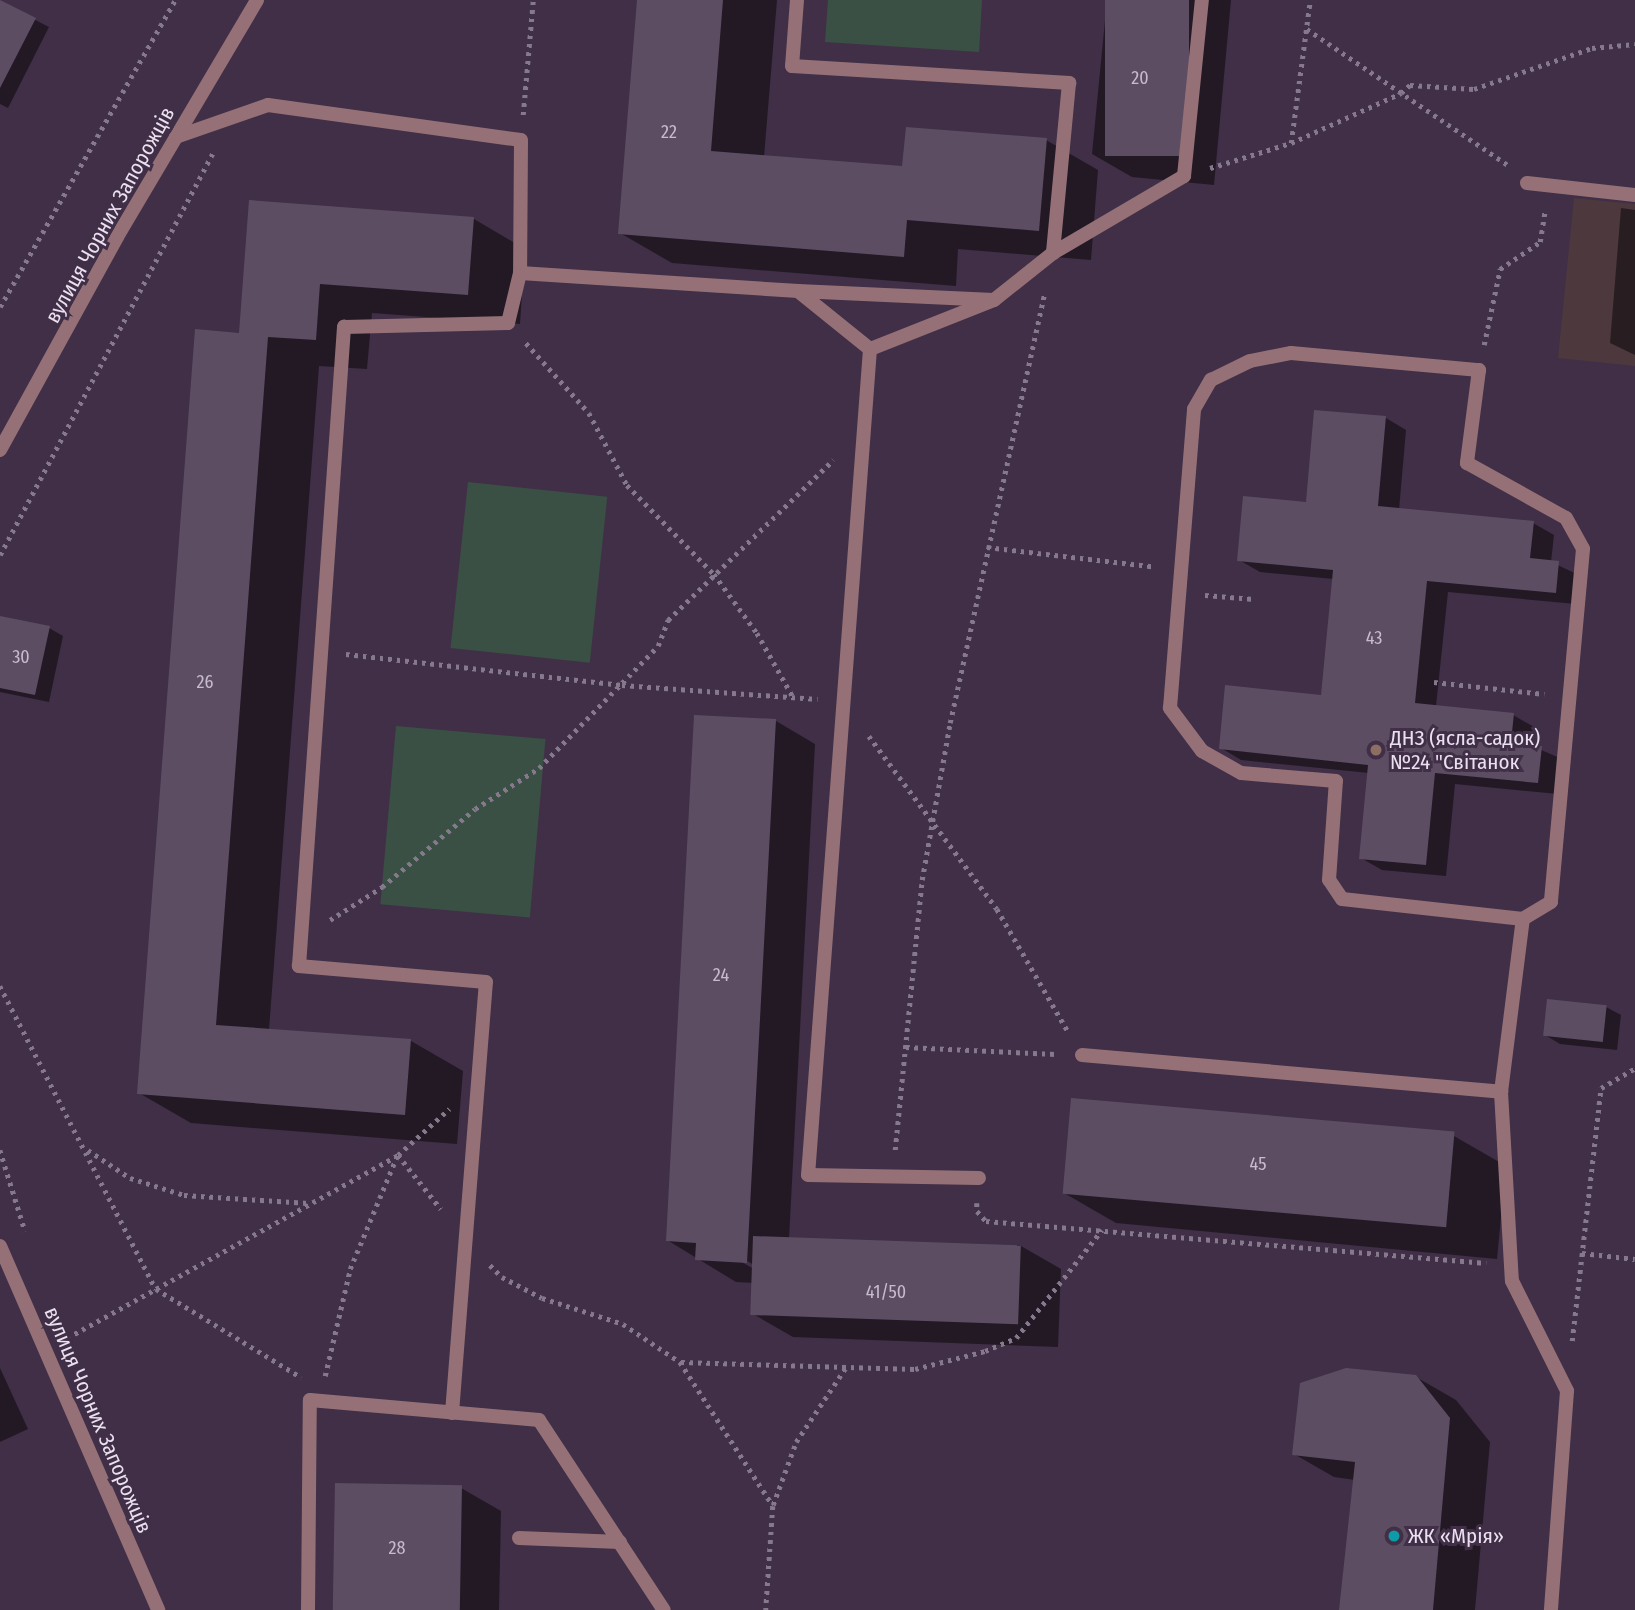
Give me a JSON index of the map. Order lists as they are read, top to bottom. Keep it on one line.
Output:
{"streets":{"street":["вулиця Чорних Запорожців"]},"places":["ДНЗ (ясла-садок) №24 \"Світанок","ЖК «Мрія»"],"house_numbers":["20","22","43","30","26","24","45","41/50","28"]}
